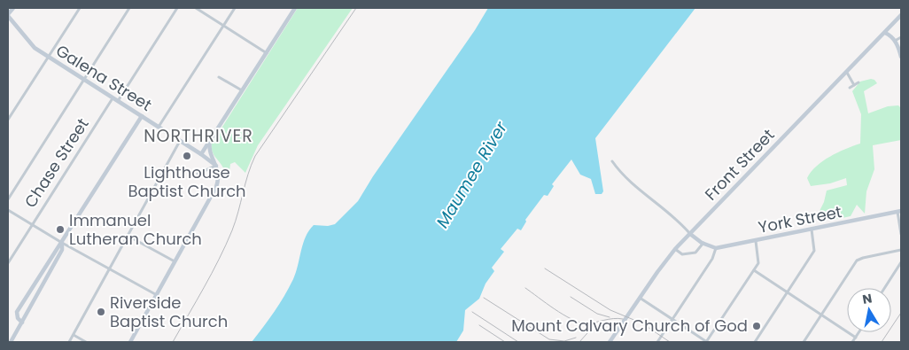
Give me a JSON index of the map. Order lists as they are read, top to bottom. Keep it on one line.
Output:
{"streets":{"street":["Galena Street","Chase Street","Front Street","York Street"]},"crossings":[["Galena Street","Chase Street"]],"districts":["NORTHRIVER"],"water":["Maumee River"],"places":["Lighthouse Baptist Church","Immanuel Lutheran Church","Riverside Baptist Church","Mount Calvary Church of God"],"north":"top"}
